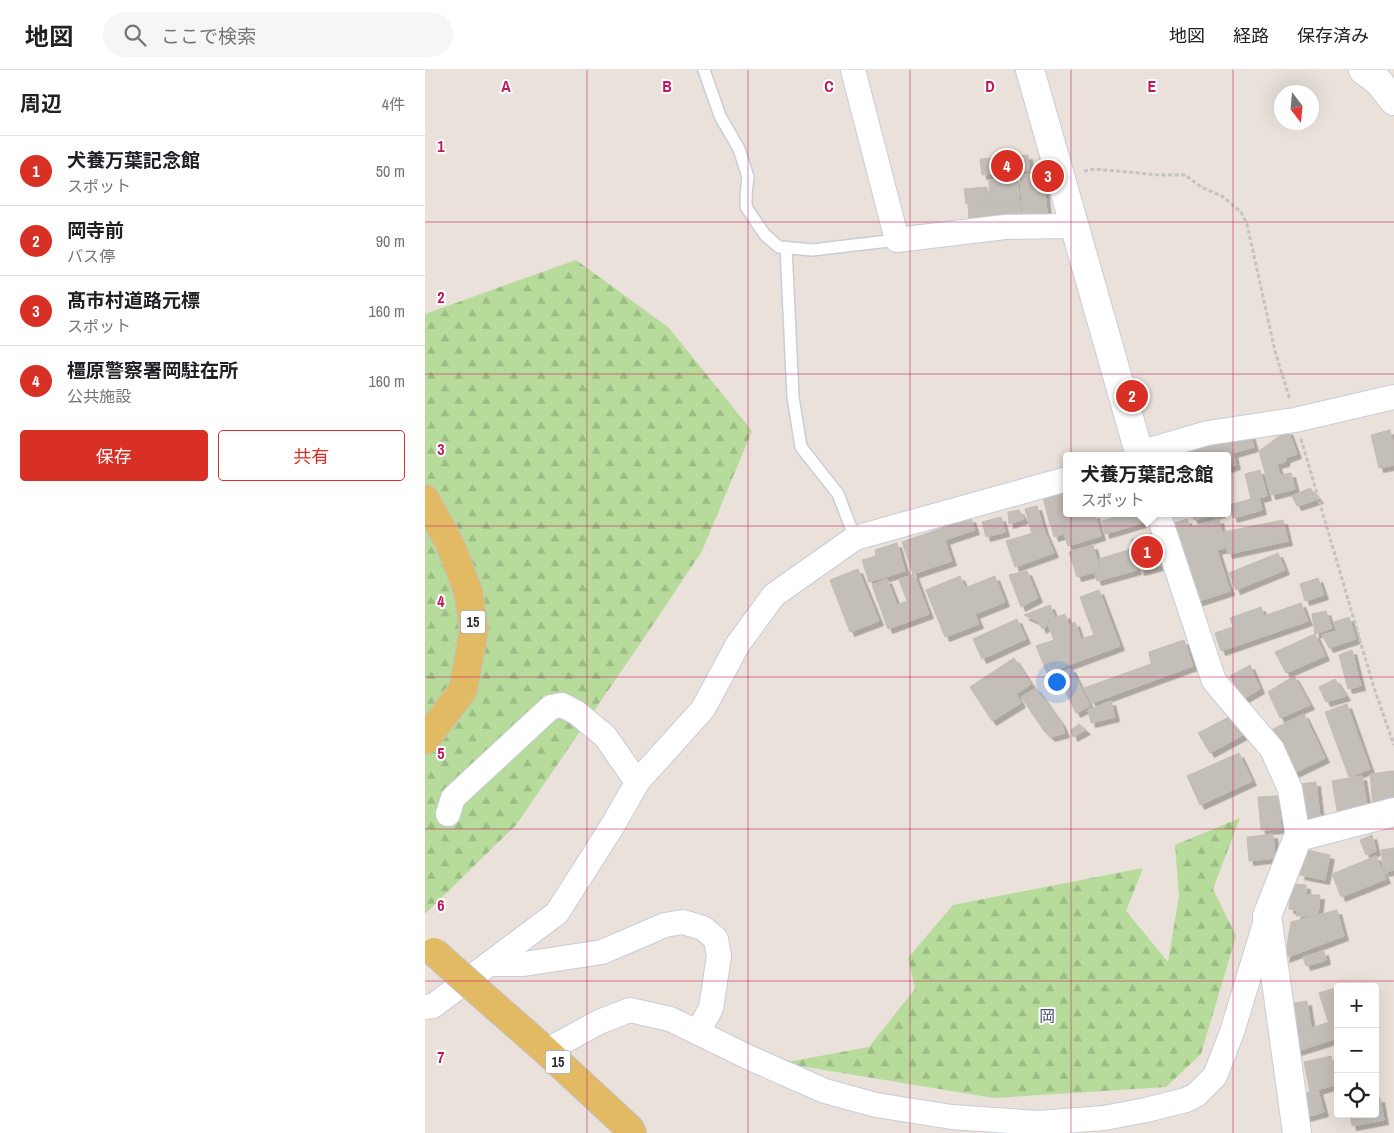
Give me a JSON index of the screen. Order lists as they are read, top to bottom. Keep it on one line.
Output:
{"streets":{"main road":["15"]},"districts":["岡"],"north":"bottom","page":{"header":"地図","search":"ここで検索","nav":["地図","経路","保存済み"],"heading":["周辺","4件"],"list":[{"mark":"1","name":"犬養万葉記念館","note":"スポット","value":"50 m"},{"mark":"2","name":"岡寺前","note":"バス停","value":"90 m"},{"mark":"3","name":"髙市村道路元標","note":"スポット","value":"160 m"},{"mark":"4","name":"橿原警察署岡駐在所","note":"公共施設","value":"160 m"}],"pins":["4","3","2","1"],"buttons":["保存","共有"],"popup":["犬養万葉記念館","スポット"],"map_buttons":["+","−"]},"grid":{"columns":["A","B","C","D","E"],"rows":["1","2","3","4","5","6","7"]}}
